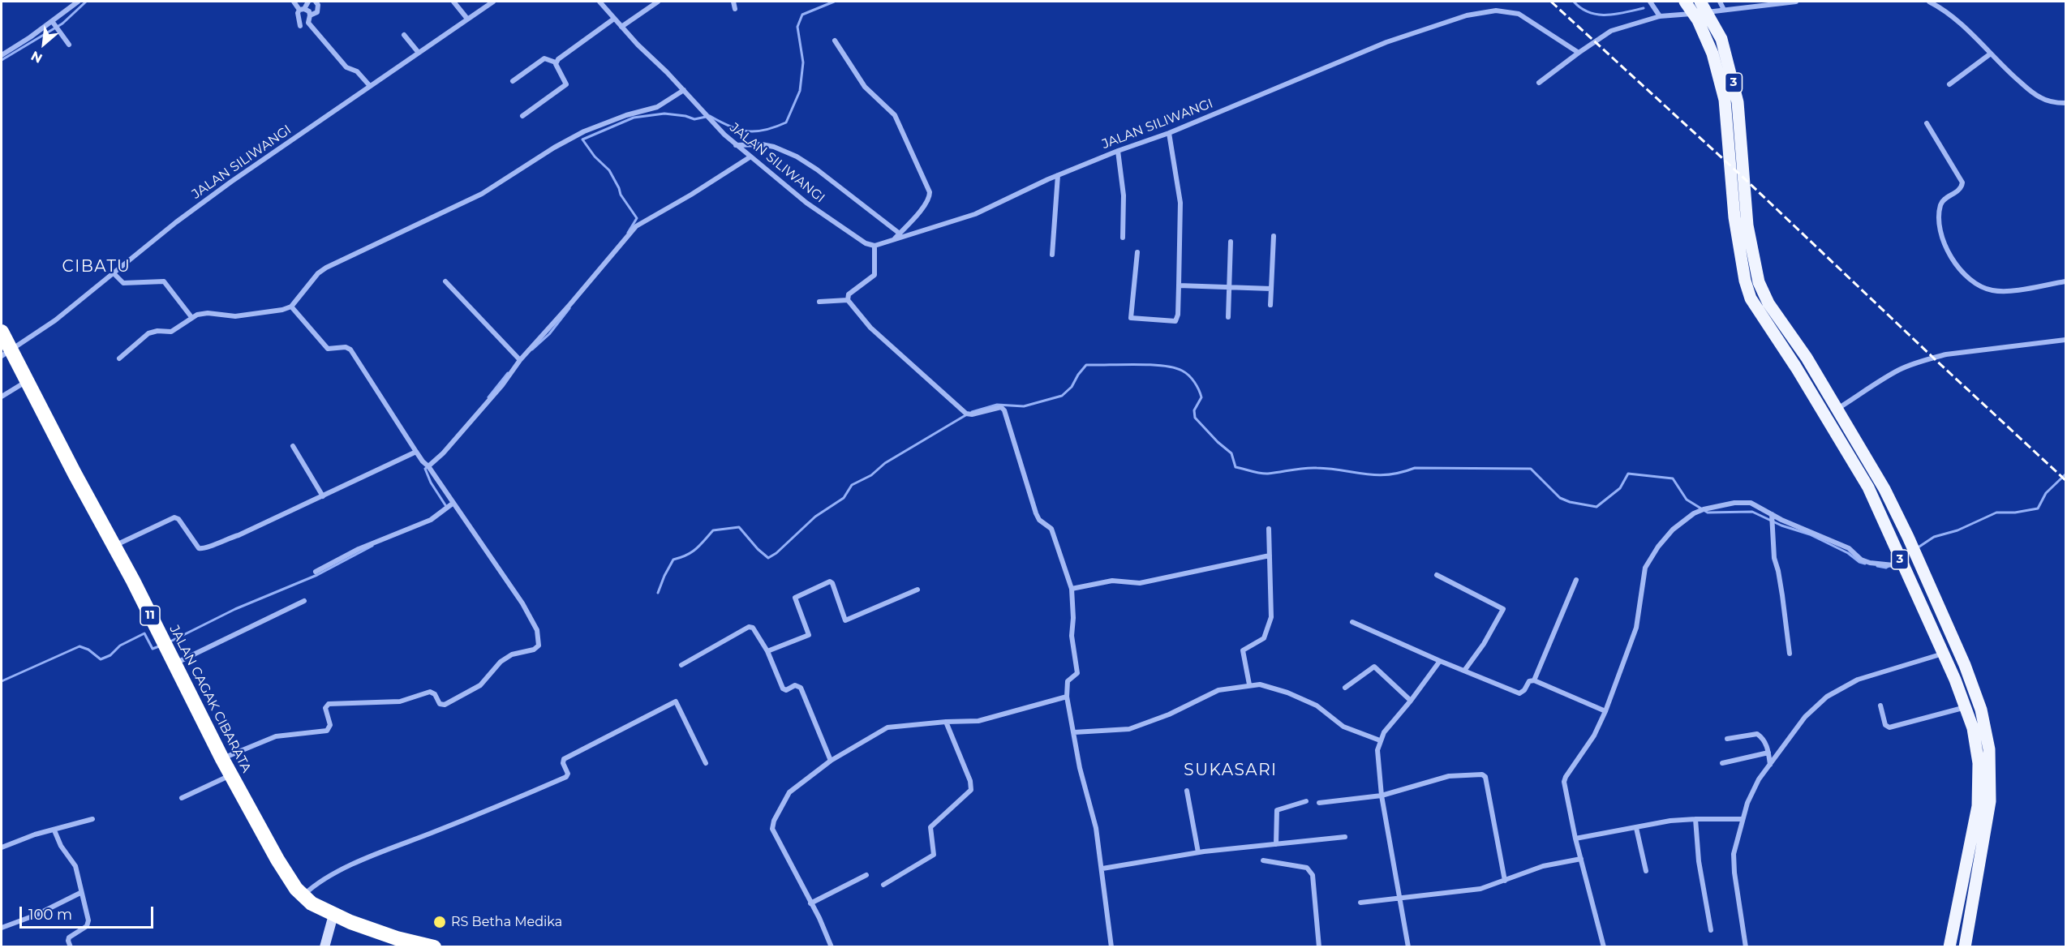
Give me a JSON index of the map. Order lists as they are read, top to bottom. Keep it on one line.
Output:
{"streets":{"highway":["11","JALAN CAGAK CIBARATA"],"main road":["3"],"street":["JALAN SILIWANGI"]},"crossings":[["JALAN SILIWANGI","JALAN CAGAK CIBARATA"],["11","JALAN CAGAK CIBARATA"]],"districts":["CIBATU","SUKASARI"],"places":["RS Betha Medika"],"scale_bar":"100 m","north":"bottom left"}
